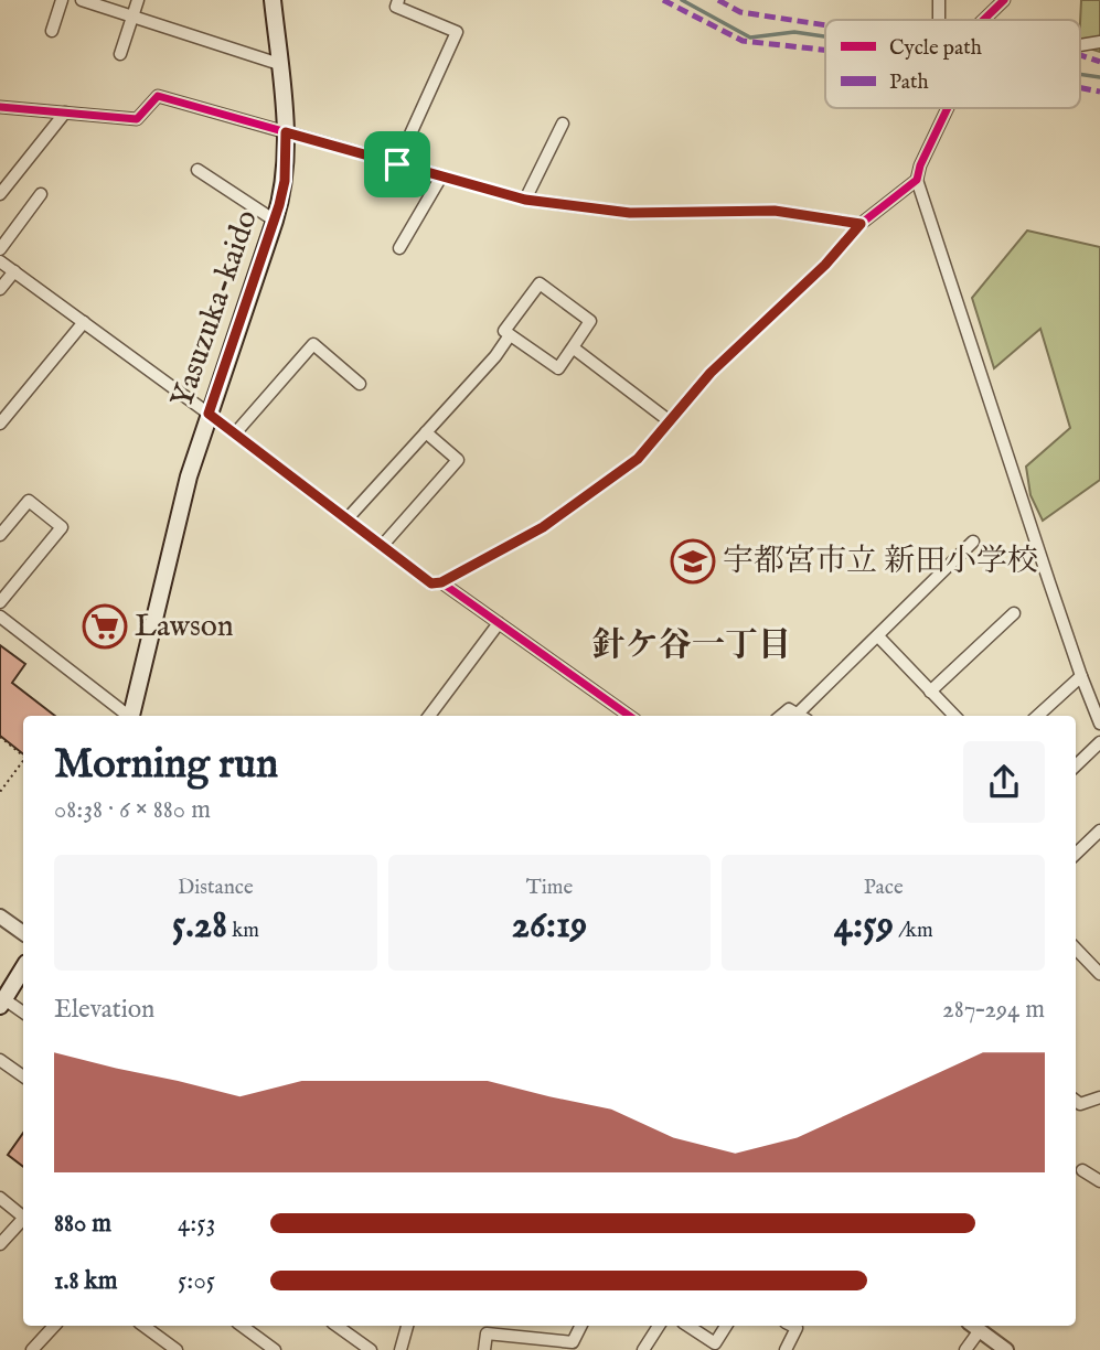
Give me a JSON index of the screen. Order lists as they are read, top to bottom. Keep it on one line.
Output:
{"streets":{"main road":["Yasuzuka-kaido"]},"districts":["針ケ谷一丁目"],"places":{"school or university":["宇都宮市立 新田小学校"],"supermarket":["Lawson"]},"legend":["Cycle path","Path"],"page":{"heading":["Morning run","08:38 · 6 × 880 m"],"stats":[["Distance","5.28 km"],["Time","26:19"],["Pace","4:59 /km"]],"chart":["Elevation","287–294 m"],"list":[{"name":"880 m","note":"4:53"},{"name":"1.8 km","note":"5:05"}]}}
